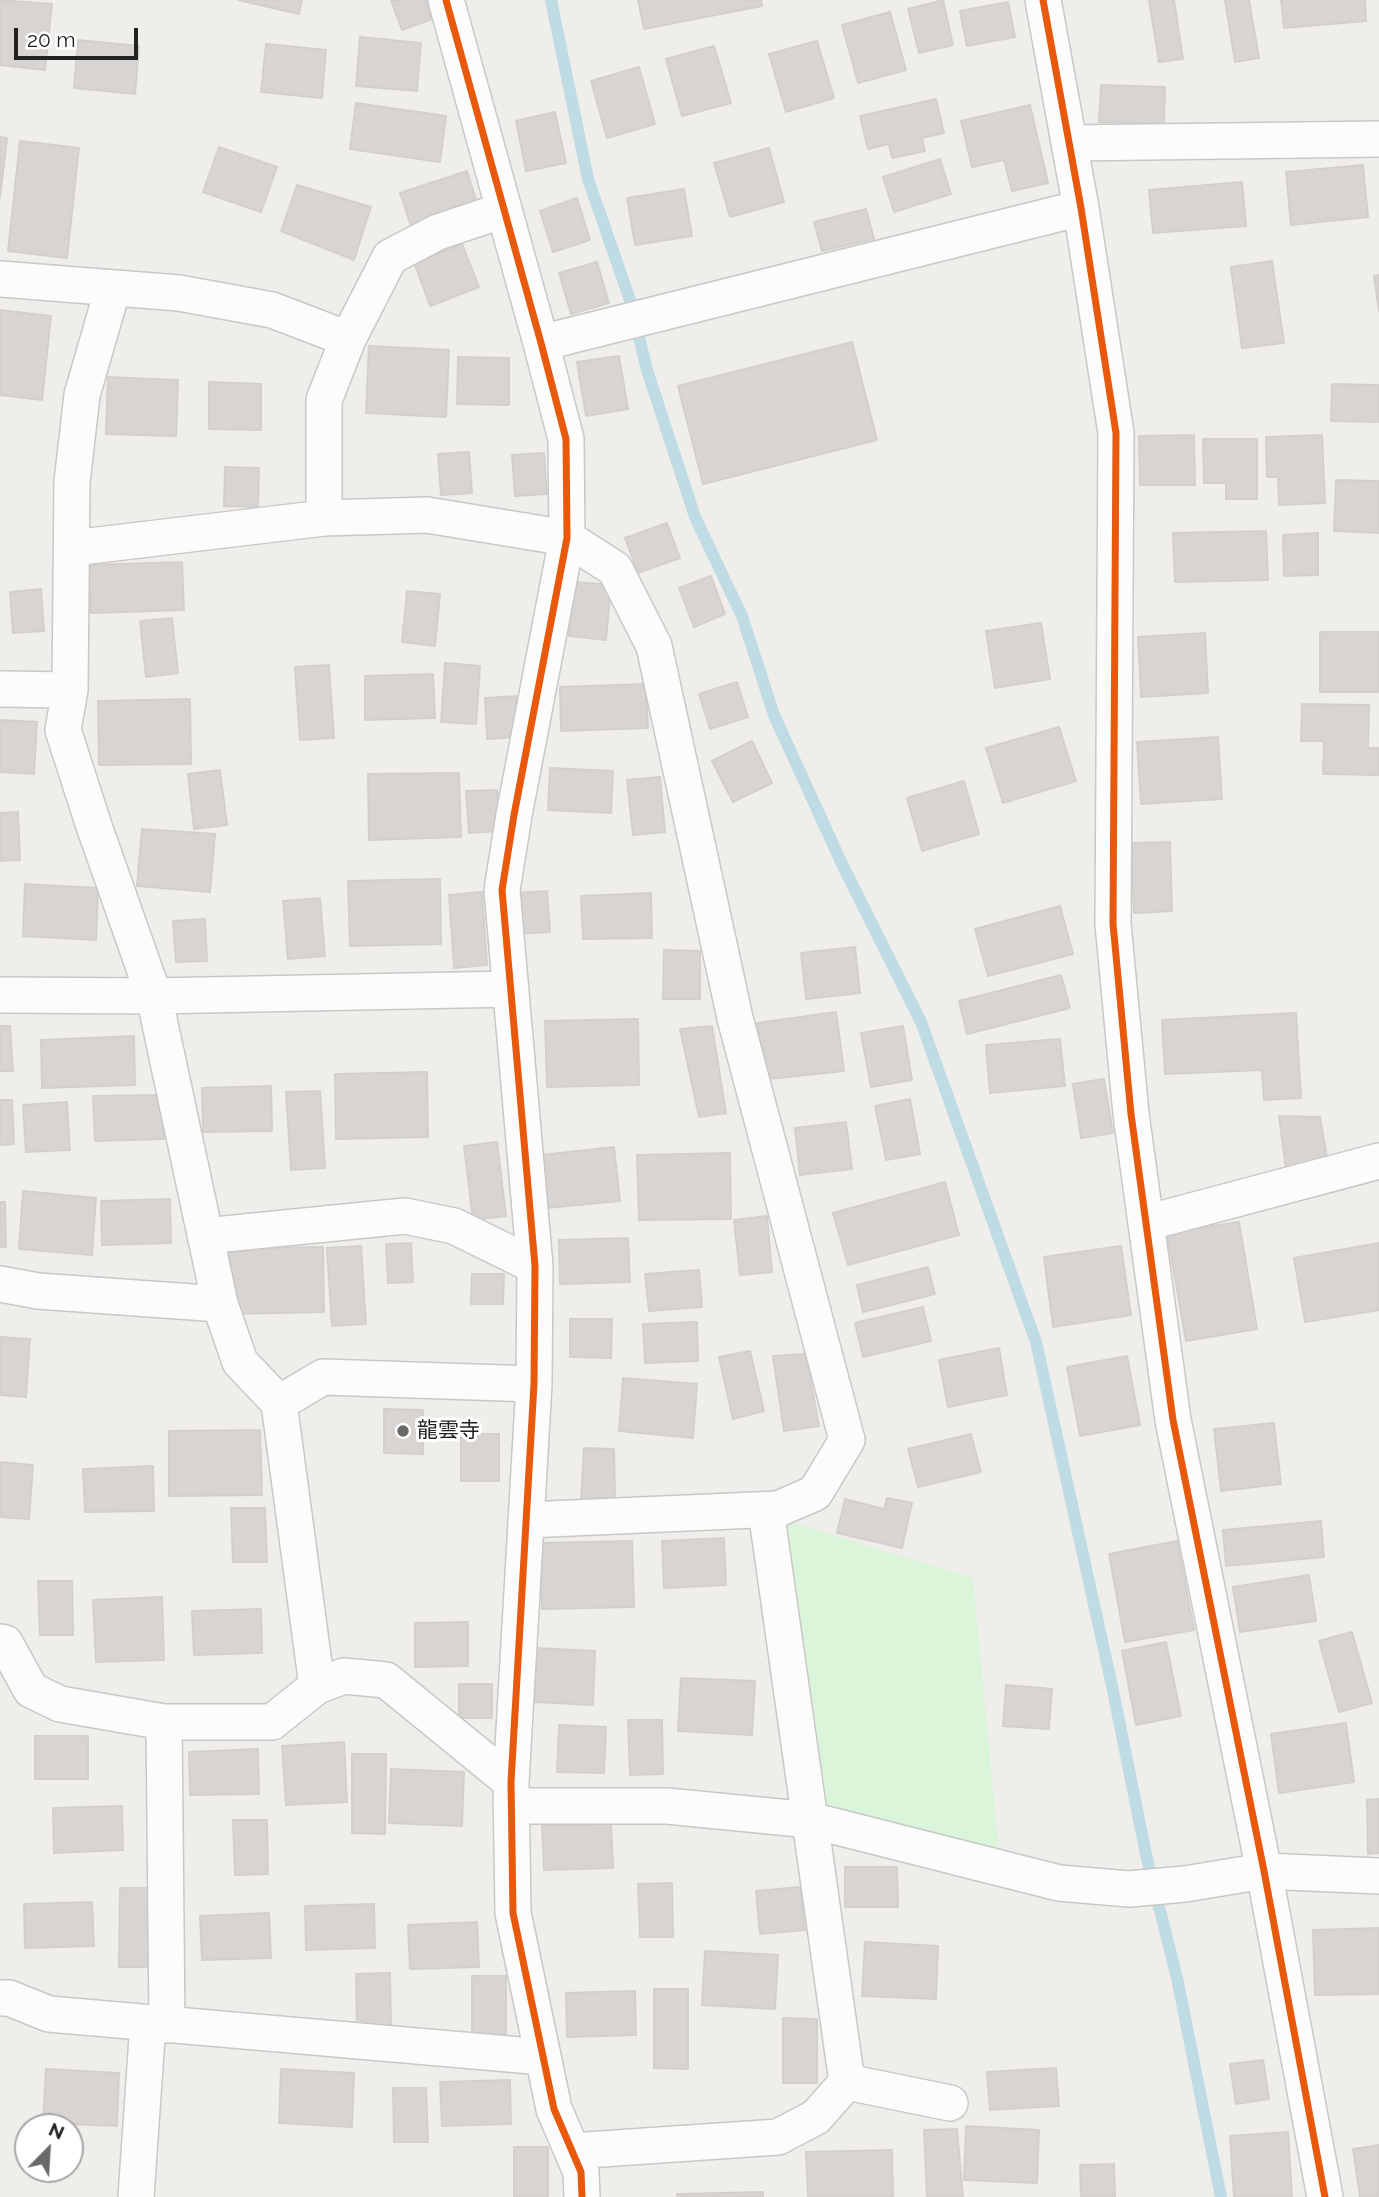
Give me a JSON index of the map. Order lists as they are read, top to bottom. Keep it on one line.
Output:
{"places":["龍雲寺"],"scale_bar":"20 m","north":"top right"}
